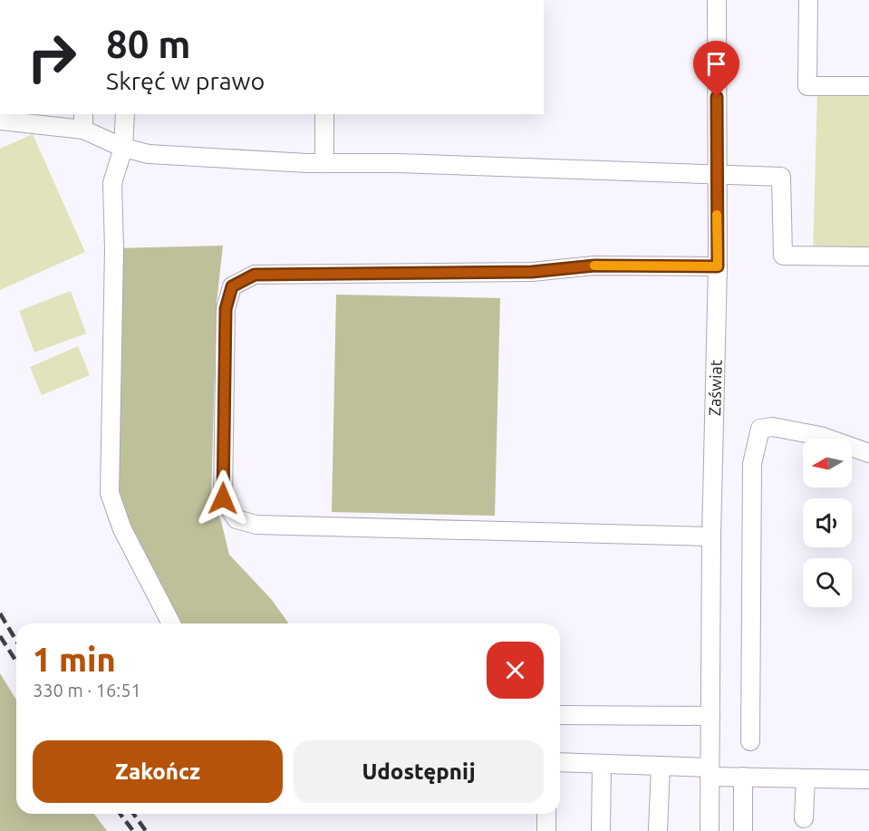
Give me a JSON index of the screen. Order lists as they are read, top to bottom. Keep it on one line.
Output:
{"streets":{"street":["Zaświat"]},"north":"left","page":{"turn":["80 m","Skręć w prawo"],"heading":["1 min","330 m · 16:51"],"buttons":["Zakończ","Udostępnij"]}}
